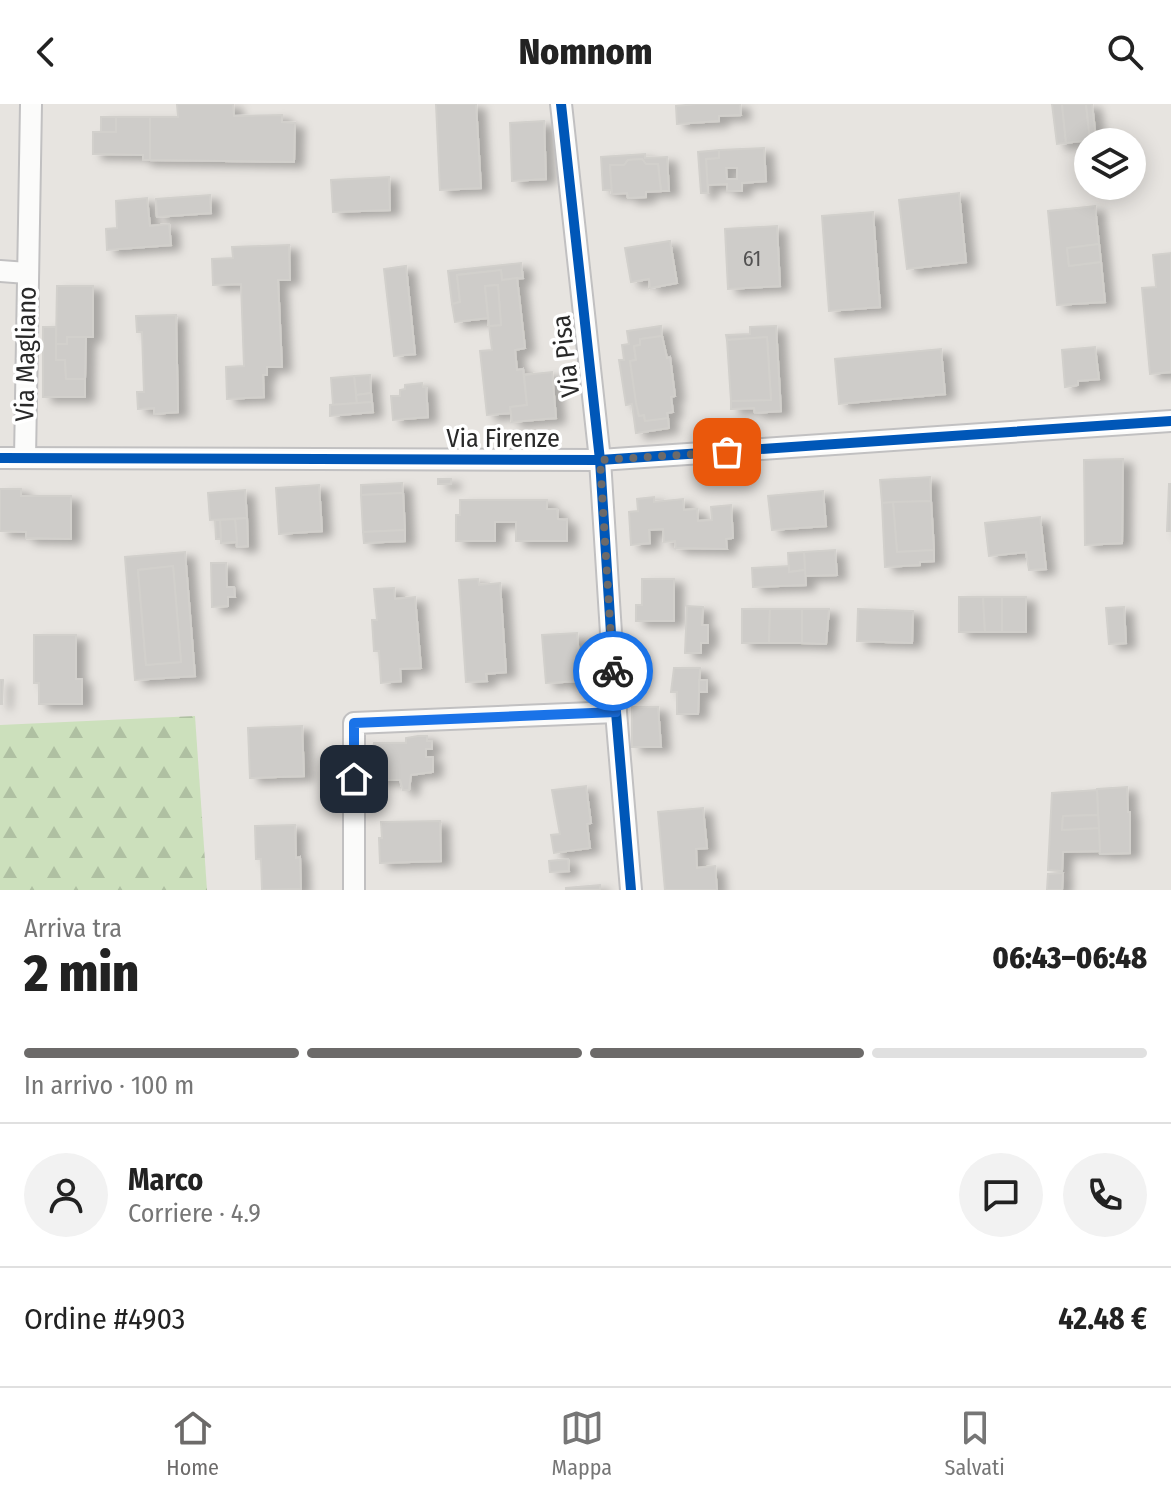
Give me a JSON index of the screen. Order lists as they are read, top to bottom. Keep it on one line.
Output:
{"streets":{"street":["Via Magliano","Via Pisa","Via Firenze"]},"crossings":[["Via Magliano","Via Firenze"],["Via Pisa","Via Firenze"]],"house_numbers":["61"],"page":{"header":"Nomnom","heading":["2 min","Arriva tra","06:43–06:48"],"panel":["Marco","Corriere · 4.9","Ordine #4903","42.48 €"],"bar":"In arrivo · 100 m","tabs":["Home","Mappa","Salvati"]}}
